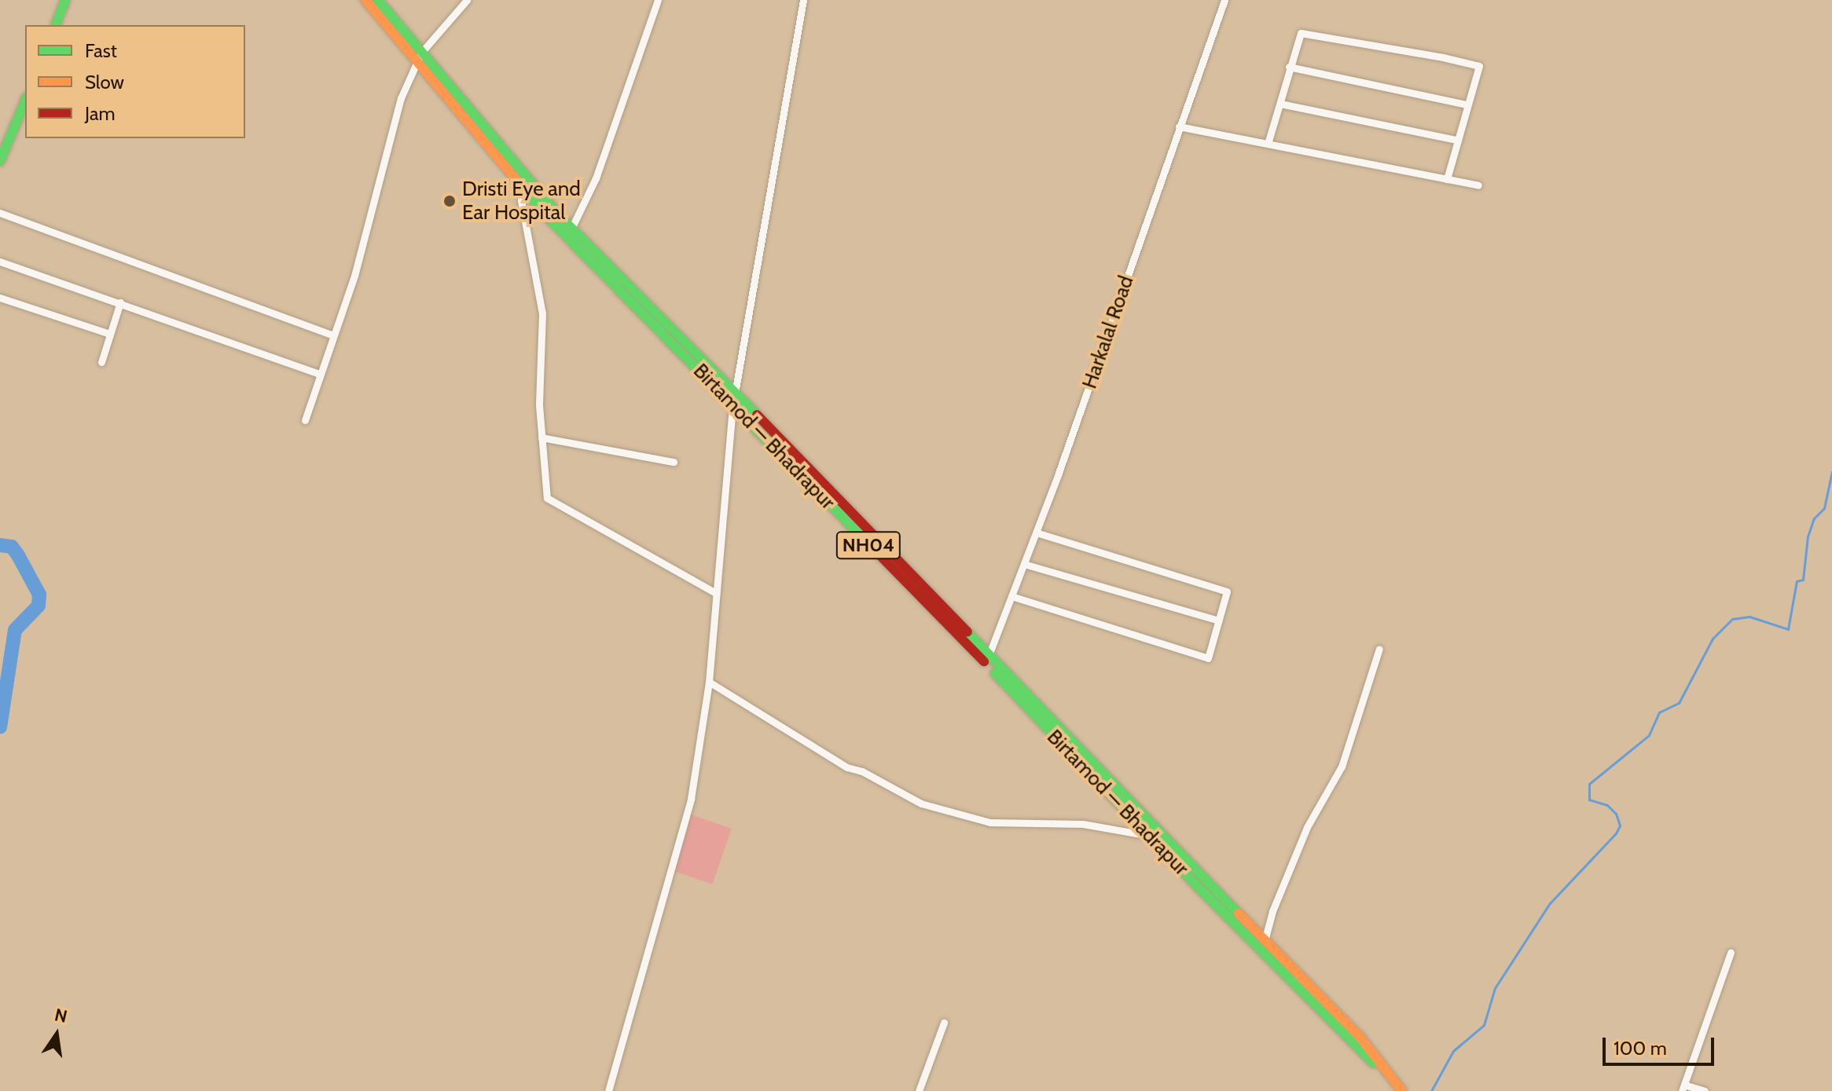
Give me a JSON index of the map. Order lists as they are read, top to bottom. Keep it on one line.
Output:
{"streets":{"main road":["Birtamod — Bhadrapur","NH04"],"street":["Harkalal Road"]},"crossings":[["Harkalal Road","Birtamod — Bhadrapur"]],"places":["Dristi Eye and Ear Hospital"],"legend":["Fast","Slow","Jam"],"scale_bar":"100 m","north":"top"}
